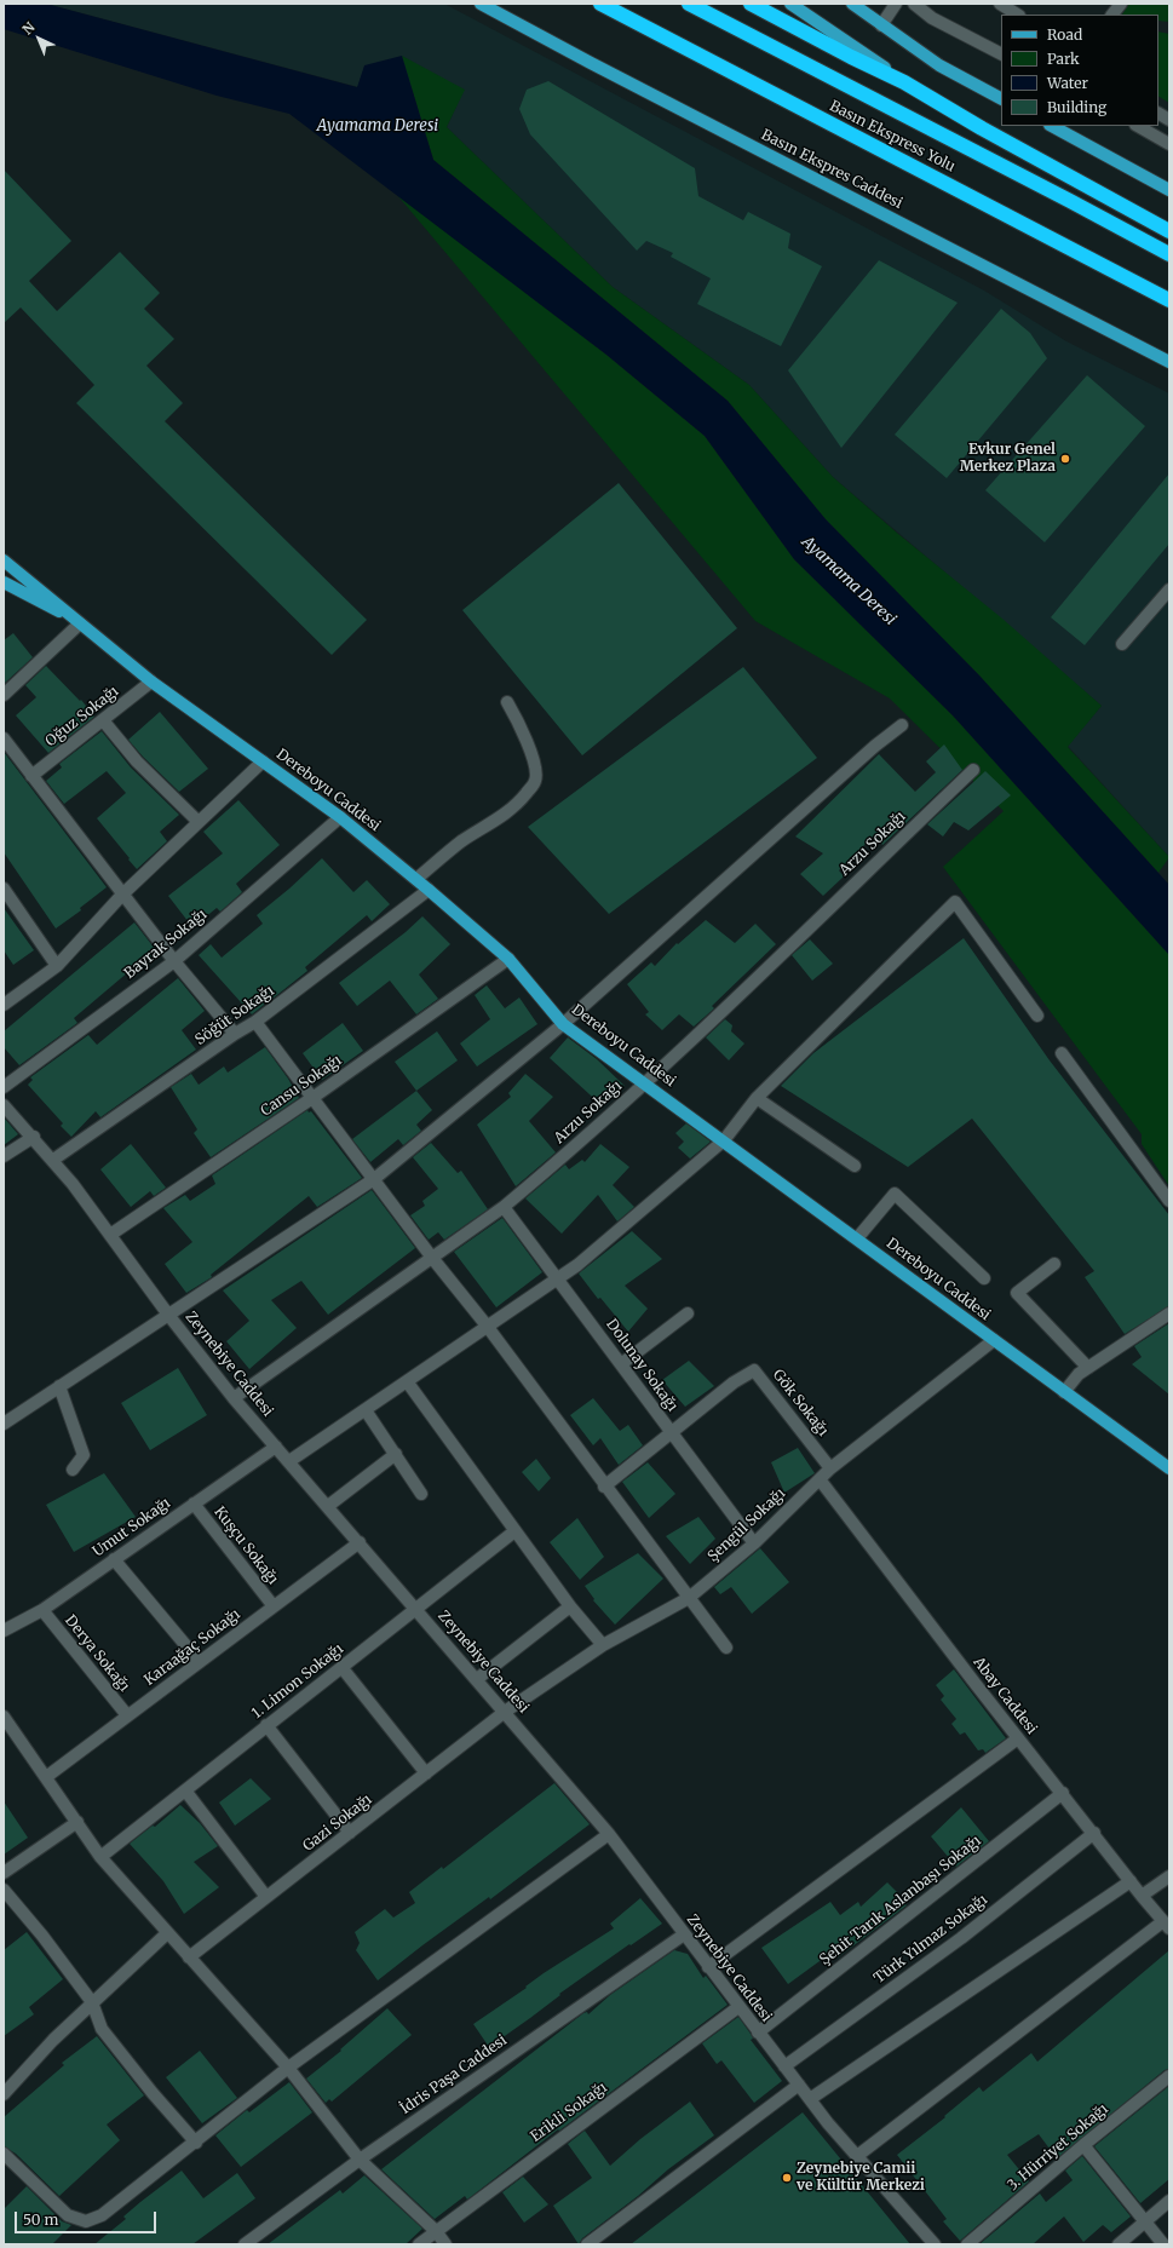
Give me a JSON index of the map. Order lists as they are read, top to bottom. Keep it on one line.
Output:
{"streets":{"highway":["Basın Ekspress Yolu"],"main road":["Basın Ekspres Caddesi","Dereboyu Caddesi"],"street":["Oğuz Sokağı","Arzu Sokağı","Bayrak Sokağı","Söğüt Sokağı","Cansu Sokağı","Zeynebiye Caddesi","Dolunay Sokağı","Gök Sokağı","Şengül Sokağı","Umut Sokağı","Kuşçu Sokağı","Karaağaç Sokağı","Derya Sokağı","1. Limon Sokağı","Abay Caddesi","Gazi Sokağı","Şehit Tarık Aslanbaşı Sokağı","Türk Yılmaz Sokağı","İdris Paşa Caddesi","Erikli Sokağı","3. Hürriyet Sokağı"]},"crossings":[["Oğuz Sokağı","Dereboyu Caddesi"],["Dereboyu Caddesi","Arzu Sokağı"],["Dereboyu Caddesi","Bayrak Sokağı"],["Dereboyu Caddesi","Söğüt Sokağı"],["Dereboyu Caddesi","Cansu Sokağı"],["Dereboyu Caddesi","Şengül Sokağı"],["Arzu Sokağı","Zeynebiye Caddesi"],["Arzu Sokağı","Dolunay Sokağı"],["Söğüt Sokağı","Zeynebiye Caddesi"],["Cansu Sokağı","Zeynebiye Caddesi"],["Zeynebiye Caddesi","Şengül Sokağı"],["Zeynebiye Caddesi","Umut Sokağı"],["Zeynebiye Caddesi","Karaağaç Sokağı"],["Zeynebiye Caddesi","1. Limon Sokağı"],["Zeynebiye Caddesi","Gazi Sokağı"],["Zeynebiye Caddesi","Şehit Tarık Aslanbaşı Sokağı"],["Zeynebiye Caddesi","Türk Yılmaz Sokağı"],["Zeynebiye Caddesi","İdris Paşa Caddesi"],["Zeynebiye Caddesi","Erikli Sokağı"],["Dolunay Sokağı","Gök Sokağı"],["Dolunay Sokağı","Şengül Sokağı"],["Gök Sokağı","Şengül Sokağı"],["Şengül Sokağı","Abay Caddesi"],["Şengül Sokağı","Gazi Sokağı"],["Umut Sokağı","Kuşçu Sokağı"],["Umut Sokağı","Derya Sokağı"],["Kuşçu Sokağı","Karaağaç Sokağı"],["Karaağaç Sokağı","Derya Sokağı"],["Abay Caddesi","Şehit Tarık Aslanbaşı Sokağı"],["Abay Caddesi","Türk Yılmaz Sokağı"]],"water":["Ayamama Deresi"],"places":["Evkur Genel Merkez Plaza","Zeynebiye Camii ve Kültür Merkezi"],"legend":["Road","Park","Water","Building"],"scale_bar":"50 m","north":"top left"}
